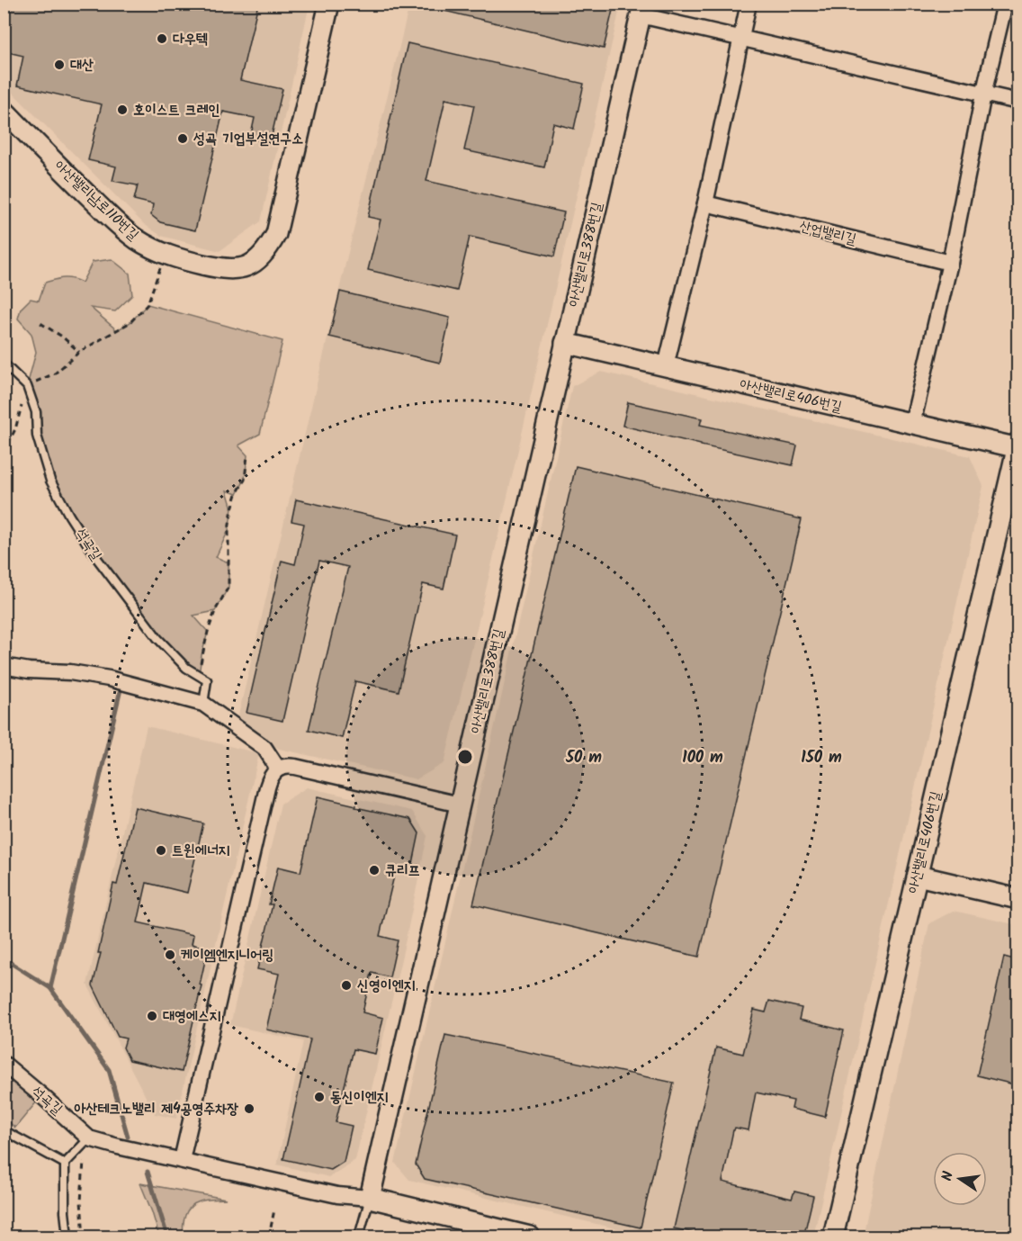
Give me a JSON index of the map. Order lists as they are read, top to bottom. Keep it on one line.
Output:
{"streets":{"street":["아산밸리남로110번길","산업밸리길","아산밸리로388번길","아산밸리로406번길","석곡길"]},"crossings":[["아산밸리로388번길","아산밸리로406번길"],["아산밸리로388번길","석곡길"]],"places":["다우텍","대산","호이스트 크레인","성곡 기업부설연구소","트윈에너지","큐리프","케이엠엔지니어링","신영이엔지","대영에스지","동신이엔지","아산테크노밸리 제4공영주차장"],"north":"left","rings":["50 m","100 m","150 m"]}
